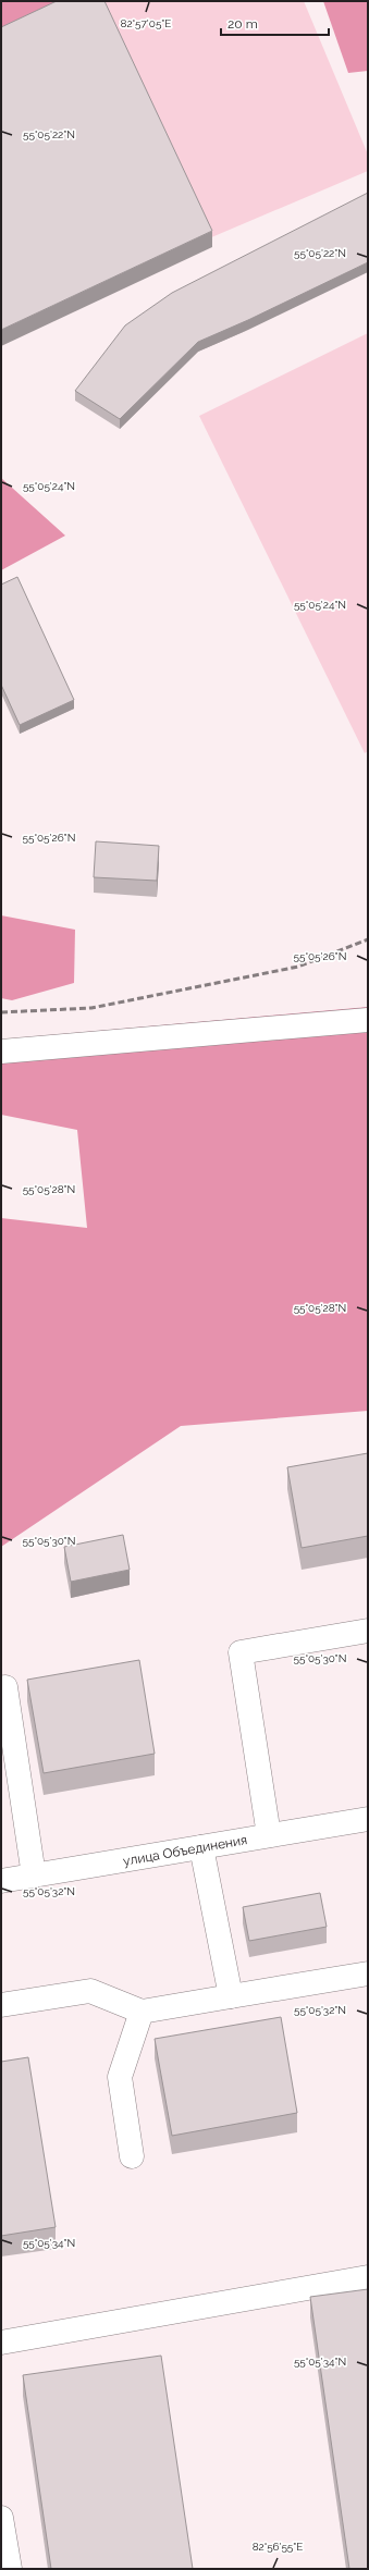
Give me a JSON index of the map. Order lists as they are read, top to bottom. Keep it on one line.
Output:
{"streets":{"main road":["улица Объединения"]},"scale_bar":"20 m","coordinates":["82°57'05\"E","55°05'22\"N","55°05'24\"N","55°05'26\"N","55°05'28\"N","55°05'30\"N","55°05'32\"N","55°05'34\"N","82°56'55\"E"]}
